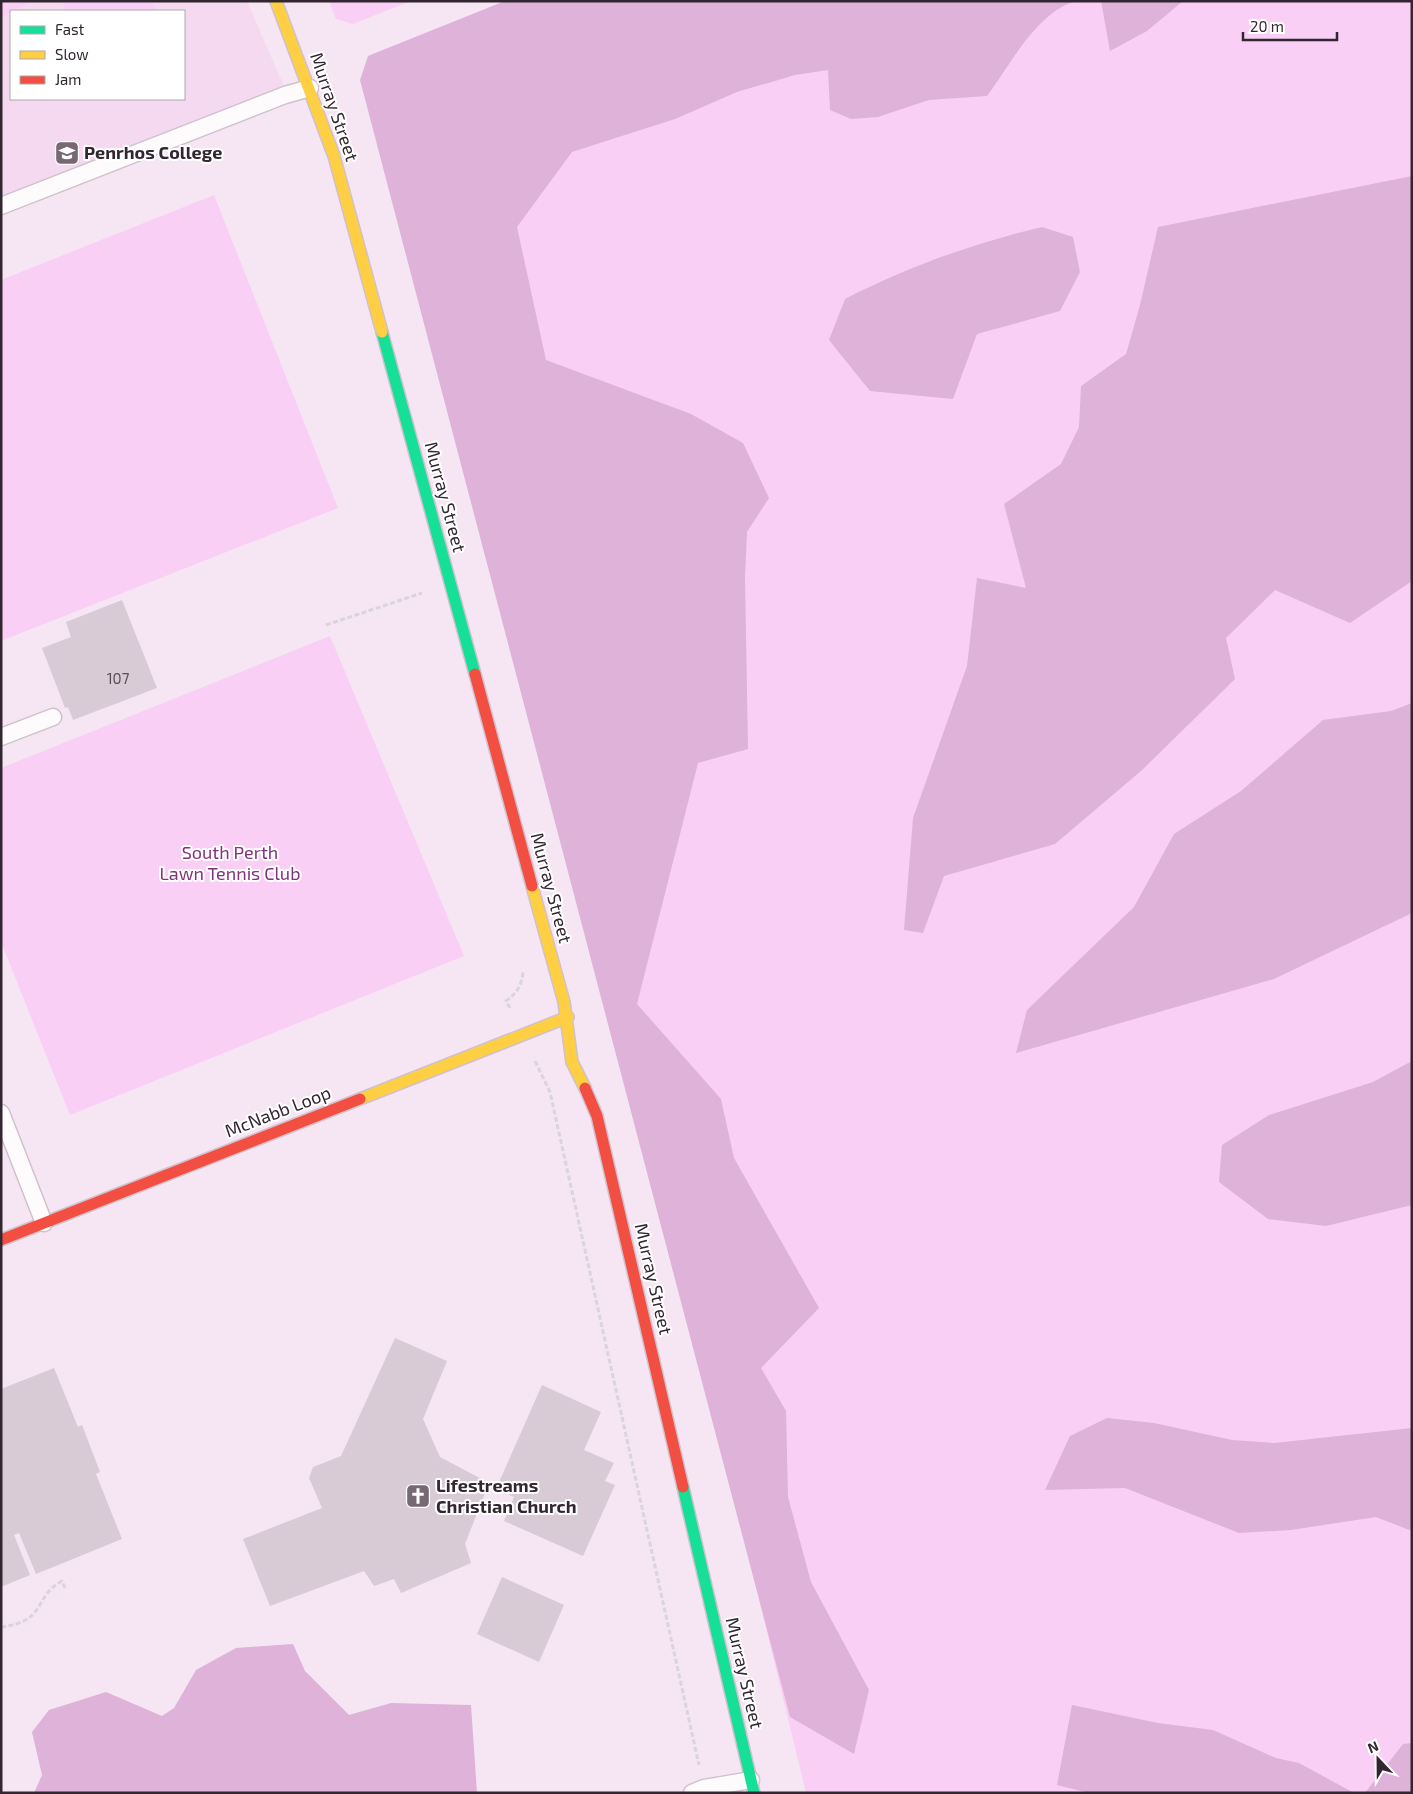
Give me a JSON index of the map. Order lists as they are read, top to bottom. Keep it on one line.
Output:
{"streets":{"street":["Murray Street","McNabb Loop"]},"crossings":[["Murray Street","McNabb Loop"]],"parks":["South Perth Lawn Tennis Club"],"places":{"school or university":["Penrhos College"],"church":["Lifestreams Christian Church"]},"house_numbers":["107"],"legend":["Fast","Slow","Jam"],"scale_bar":"20 m","north":"top"}
